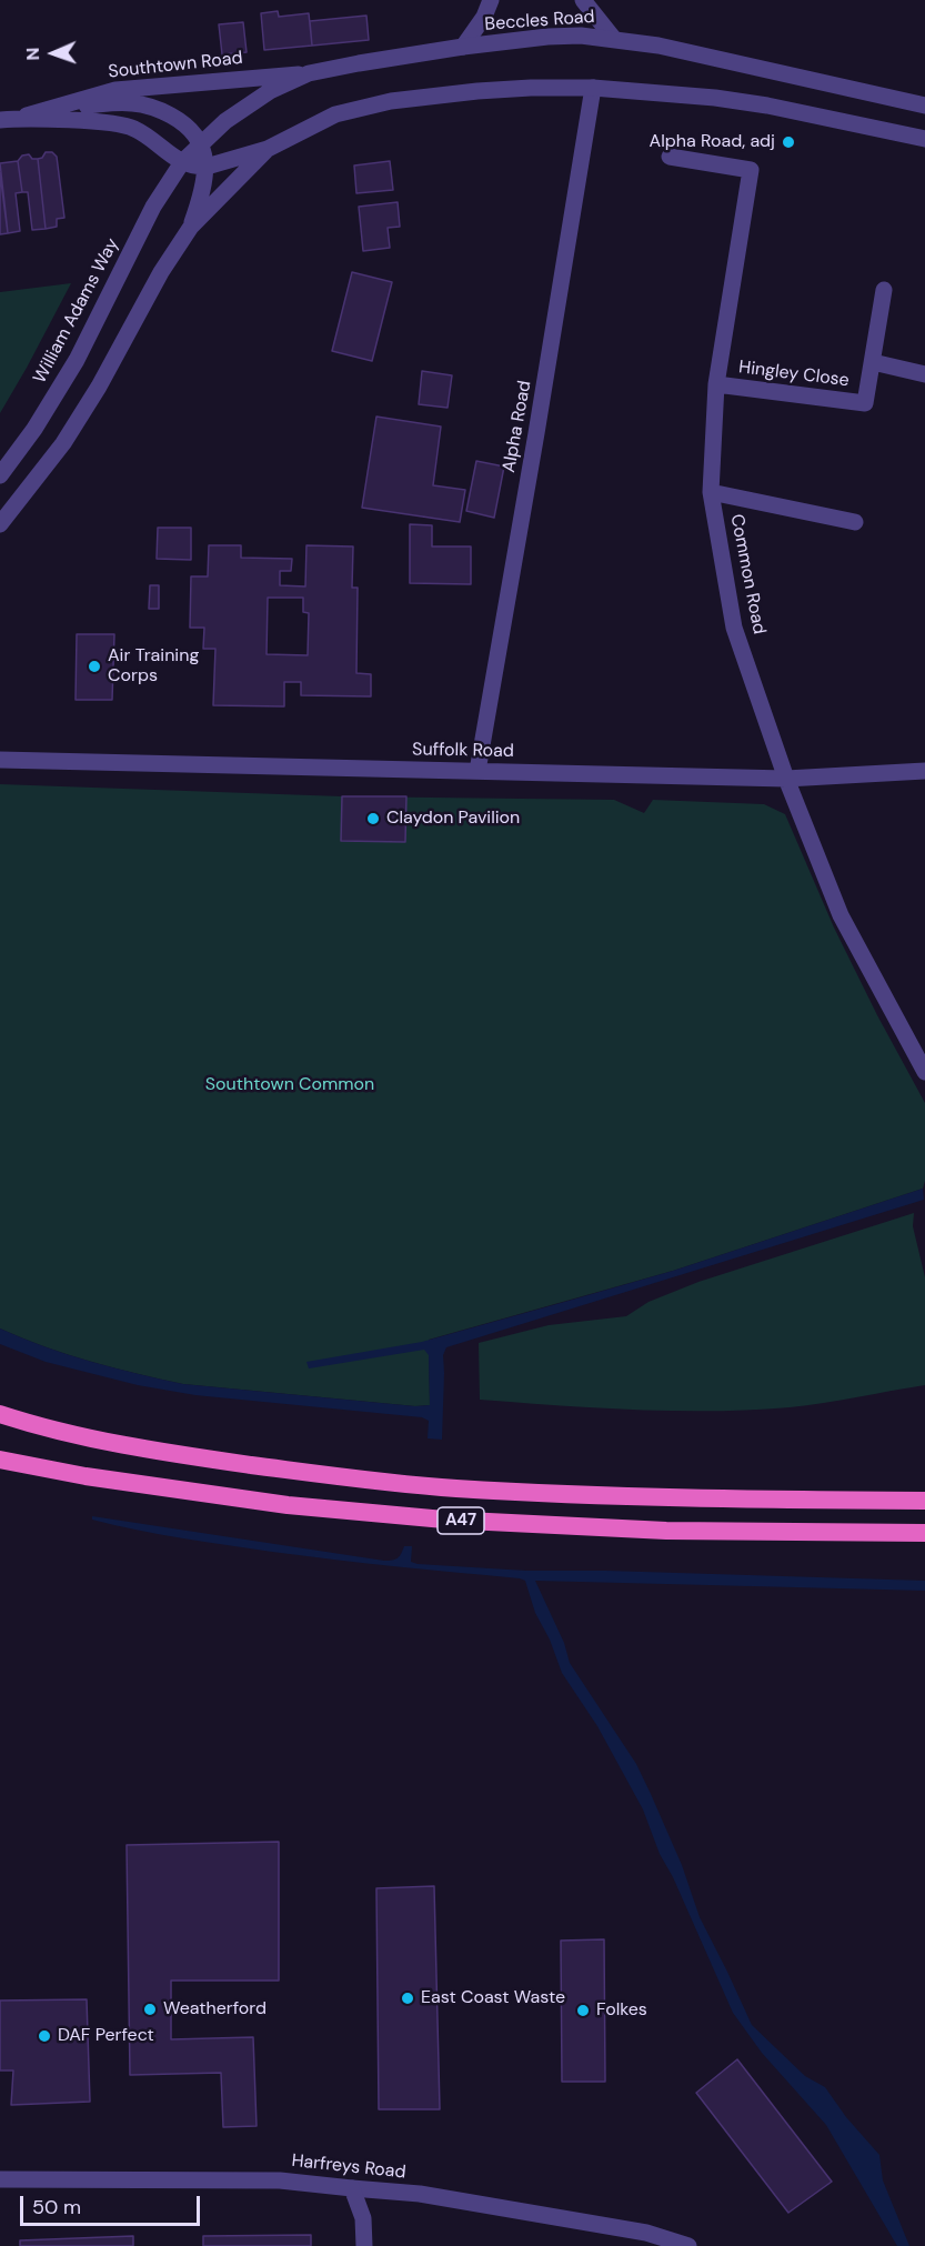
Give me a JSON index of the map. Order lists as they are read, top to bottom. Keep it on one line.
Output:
{"streets":{"highway":["A47"],"street":["Beccles Road","Southtown Road","William Adams Way","Hingley Close","Alpha Road","Common Road","Suffolk Road","Harfreys Road"]},"crossings":[["Beccles Road","Southtown Road"],["Beccles Road","William Adams Way"],["Southtown Road","William Adams Way"],["Hingley Close","Common Road"],["Alpha Road","Suffolk Road"],["Common Road","Suffolk Road"]],"parks":["Southtown Common"],"places":["Alpha Road, adj","Air Training Corps","Claydon Pavilion","East Coast Waste","Weatherford","Folkes","DAF Perfect"],"scale_bar":"50 m","north":"left"}
